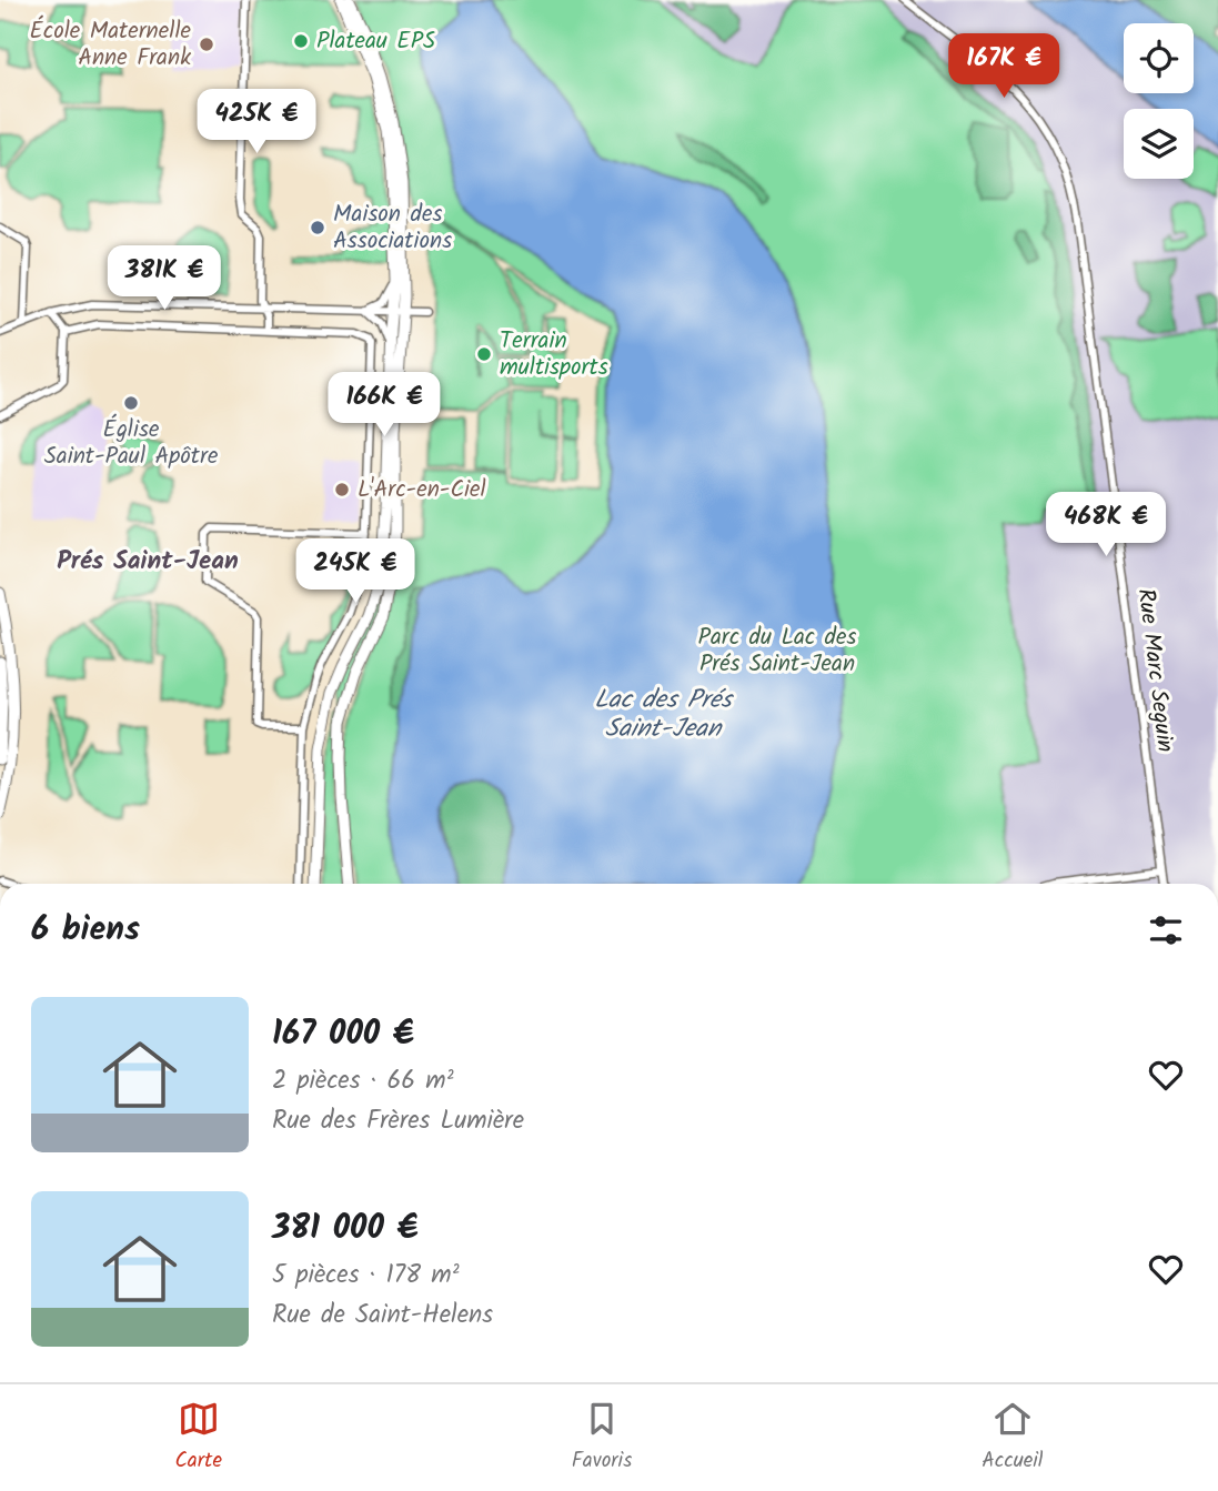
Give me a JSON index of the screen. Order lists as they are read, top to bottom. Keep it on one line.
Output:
{"streets":{"street":["Rue Marc Seguin"]},"districts":["Prés Saint-Jean"],"water":["Lac des Prés Saint-Jean"],"parks":["Parc du Lac des Prés Saint-Jean"],"places":["Plateau EPS","École Maternelle Anne Frank","Maison des Associations","Terrain multisports","Église Saint-Paul Apôtre","L'Arc-en-Ciel"],"page":{"price":["167K €","425K €","381K €","166K €","468K €","245K €"],"heading":"6 biens","list":[{"name":"167 000 €","note":"2 pièces · 66 m² · Rue des Frères Lumière"},{"name":"381 000 €","note":"5 pièces · 178 m² · Rue de Saint-Helens"}],"tabs":["Carte","Favoris","Accueil"]}}
